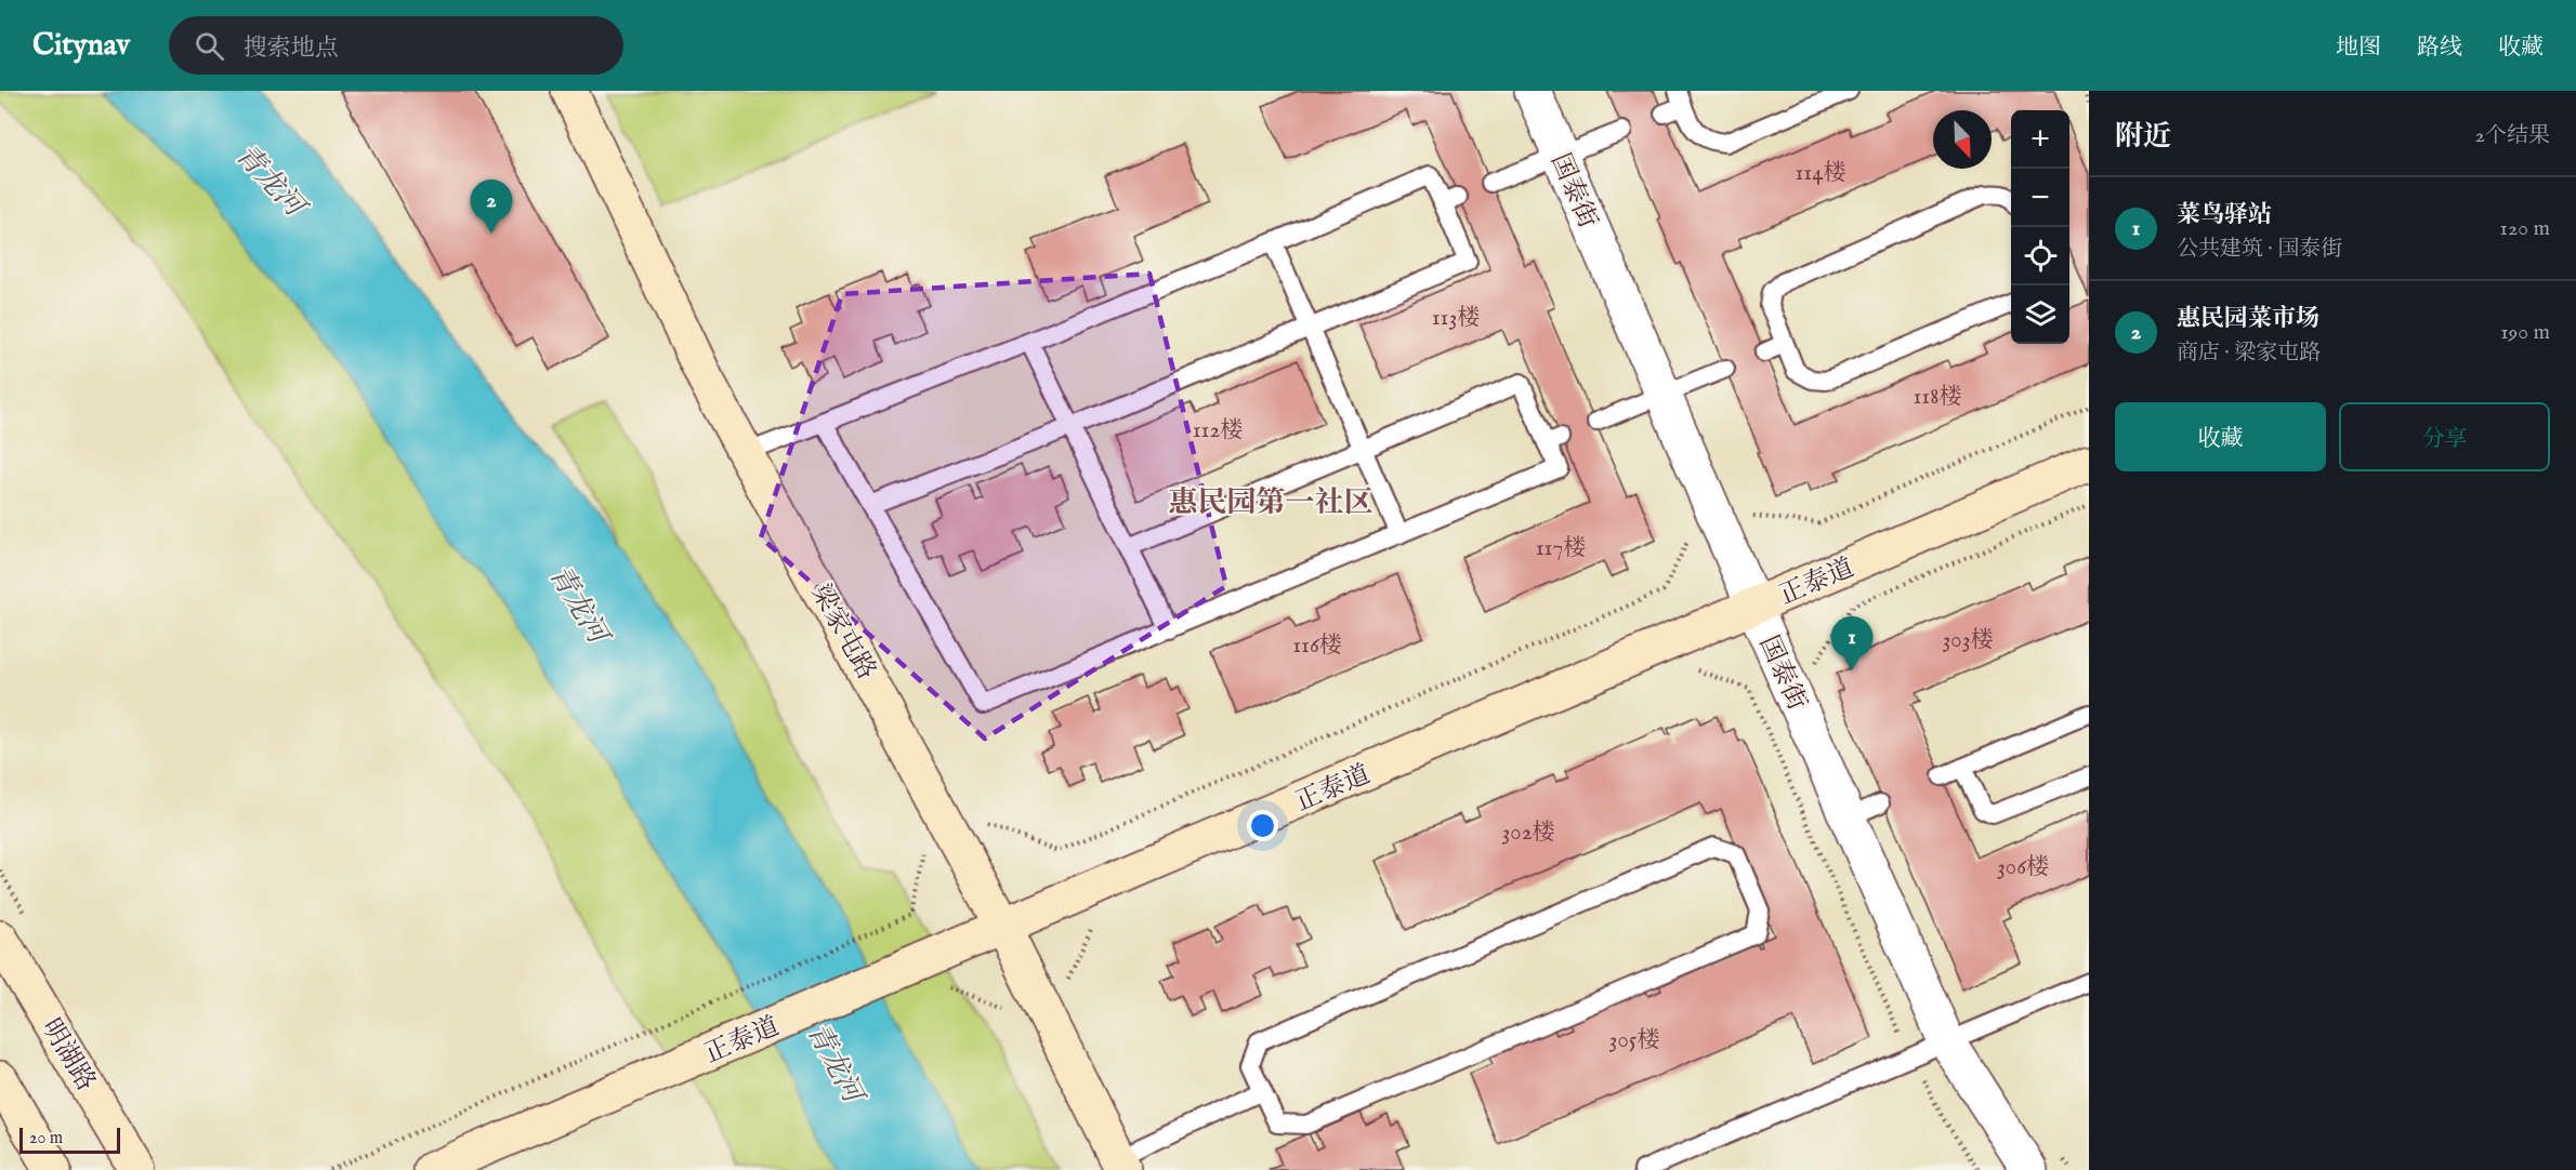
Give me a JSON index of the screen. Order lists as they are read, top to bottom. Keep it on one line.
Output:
{"streets":{"street":["国泰街","正泰道","梁家屯路","明湖路"]},"crossings":[["国泰街","正泰道"],["正泰道","梁家屯路"]],"districts":["惠民园第一社区"],"water":["青龙河"],"house_numbers":["114楼","113楼","118楼","112楼","117楼","303楼","116楼","302楼","306楼","305楼"],"scale_bar":"20 m","north":"bottom right","page":{"header":"Citynav","search":"搜索地点","nav":["地图","路线","收藏"],"heading":["附近","2个结果"],"map_buttons":["+","−"],"list":[{"mark":"1","name":"菜鸟驿站","note":"公共建筑 · 国泰街","value":"120 m"},{"mark":"2","name":"惠民园菜市场","note":"商店 · 梁家屯路","value":"190 m"}],"pins":["2","1"],"buttons":["收藏","分享"],"scale":"20 m"}}
